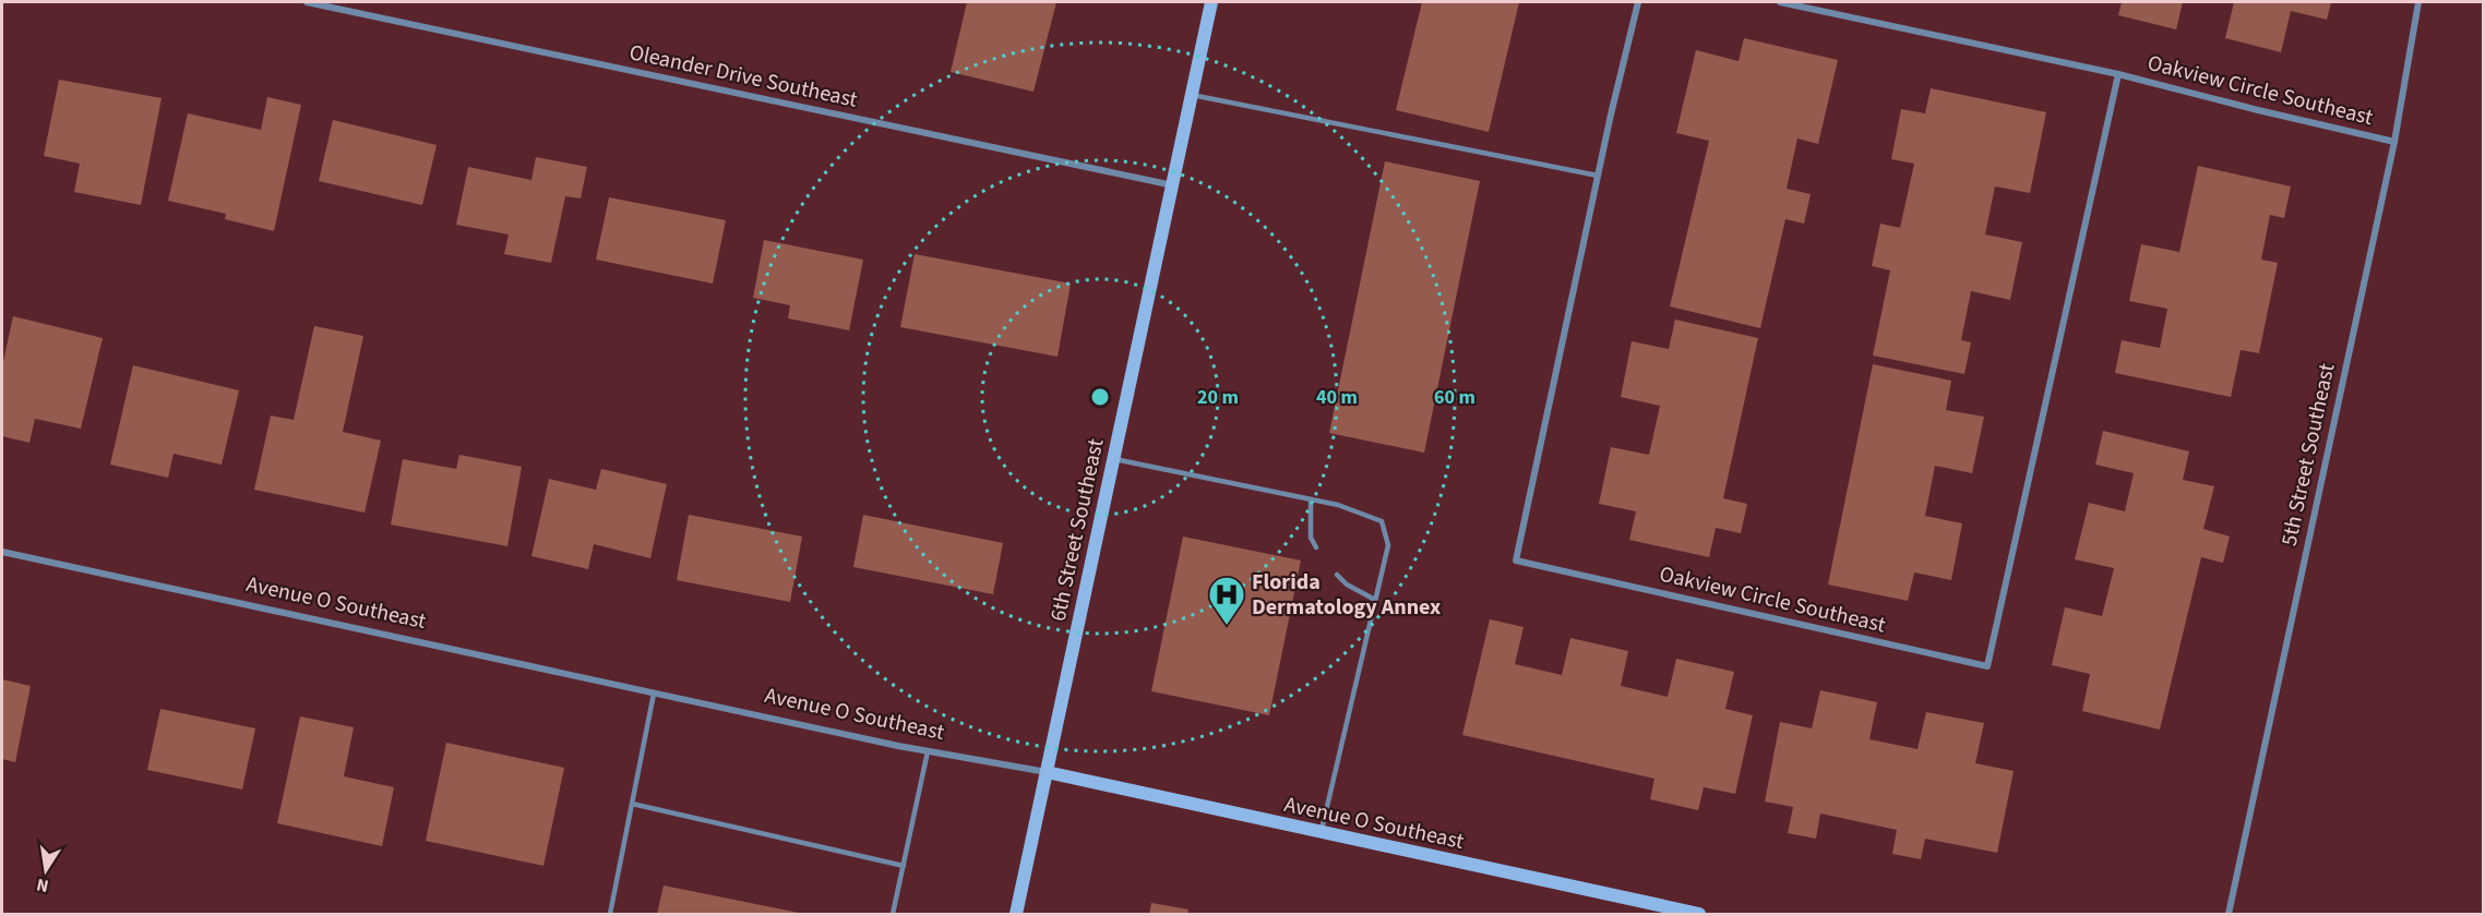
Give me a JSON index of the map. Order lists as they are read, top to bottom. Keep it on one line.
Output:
{"streets":{"street":["Oleander Drive Southeast","Oakview Circle Southeast","5th Street Southeast","6th Street Southeast","Avenue O Southeast"]},"crossings":[["Oleander Drive Southeast","6th Street Southeast"],["Oakview Circle Southeast","5th Street Southeast"],["6th Street Southeast","Avenue O Southeast"]],"places":{"hospital":["Florida Dermatology Annex"]},"north":"bottom","rings":["20 m","40 m","60 m"]}
